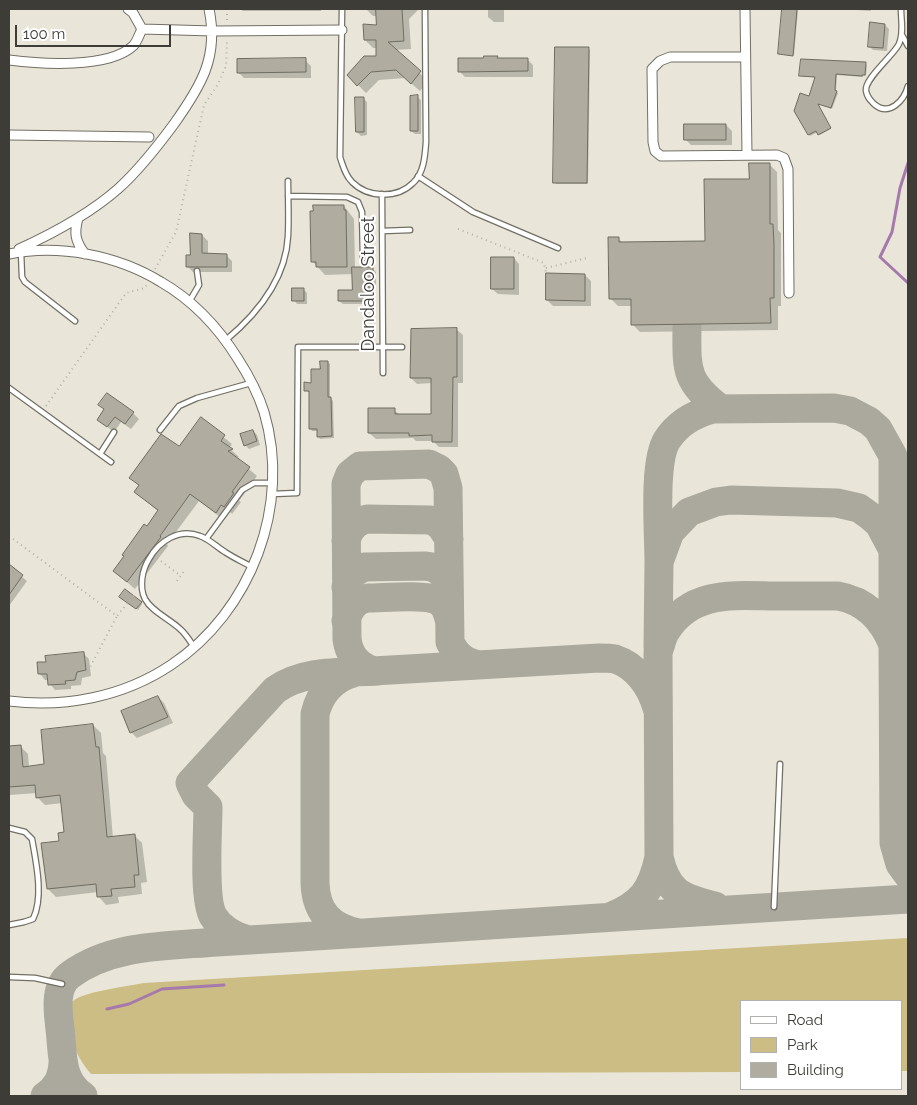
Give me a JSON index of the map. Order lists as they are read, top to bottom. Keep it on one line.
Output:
{"streets":{"lane":["Dandaloo Street"]},"legend":["Road","Park","Building"],"scale_bar":"100 m"}
